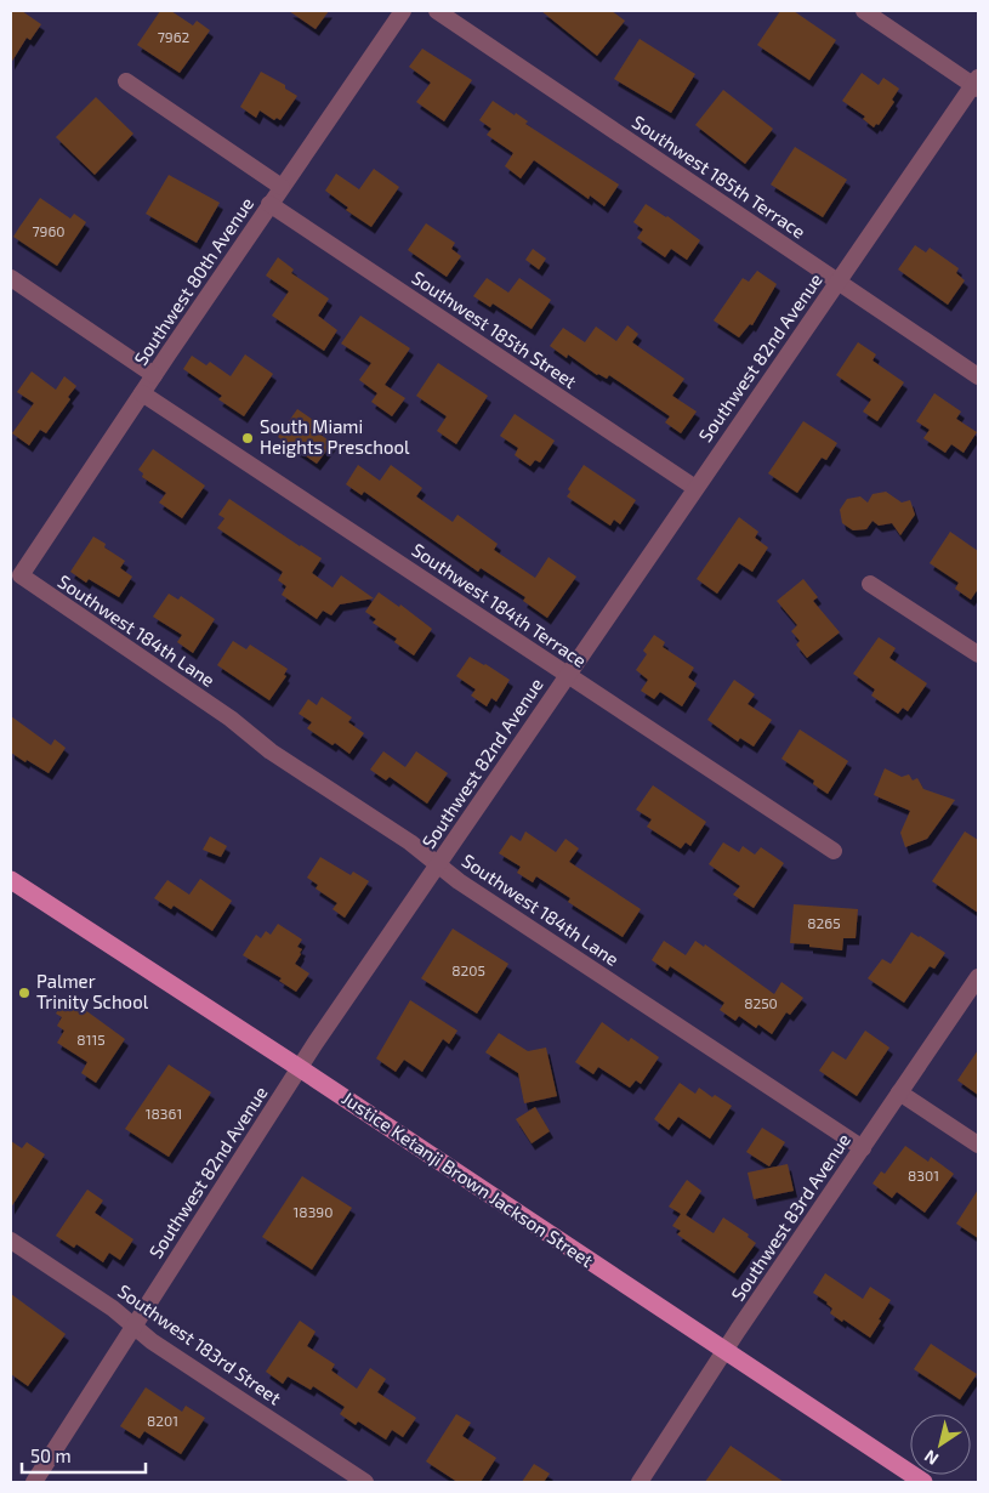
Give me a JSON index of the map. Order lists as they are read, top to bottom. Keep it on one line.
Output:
{"streets":{"main road":["Justice Ketanji Brown Jackson Street"],"street":["Southwest 185th Terrace","Southwest 80th Avenue","Southwest 185th Street","Southwest 82nd Avenue","Southwest 184th Terrace","Southwest 184th Lane","Southwest 83rd Avenue","Southwest 183rd Street"]},"crossings":[["Southwest 185th Terrace","Southwest 82nd Avenue"],["Southwest 80th Avenue","Southwest 185th Street"],["Southwest 80th Avenue","Southwest 184th Terrace"],["Southwest 80th Avenue","Southwest 184th Lane"],["Southwest 185th Street","Southwest 82nd Avenue"],["Southwest 82nd Avenue","Southwest 184th Terrace"],["Southwest 82nd Avenue","Southwest 184th Lane"],["Southwest 82nd Avenue","Justice Ketanji Brown Jackson Street"],["Southwest 82nd Avenue","Southwest 183rd Street"],["Southwest 184th Lane","Southwest 83rd Avenue"],["Justice Ketanji Brown Jackson Street","Southwest 83rd Avenue"]],"places":["South Miami Heights Preschool","Palmer Trinity School"],"house_numbers":["7962","7960","8265","8205","8250","8115","18361","8301","18390","8201"],"scale_bar":"50 m","north":"bottom left"}
